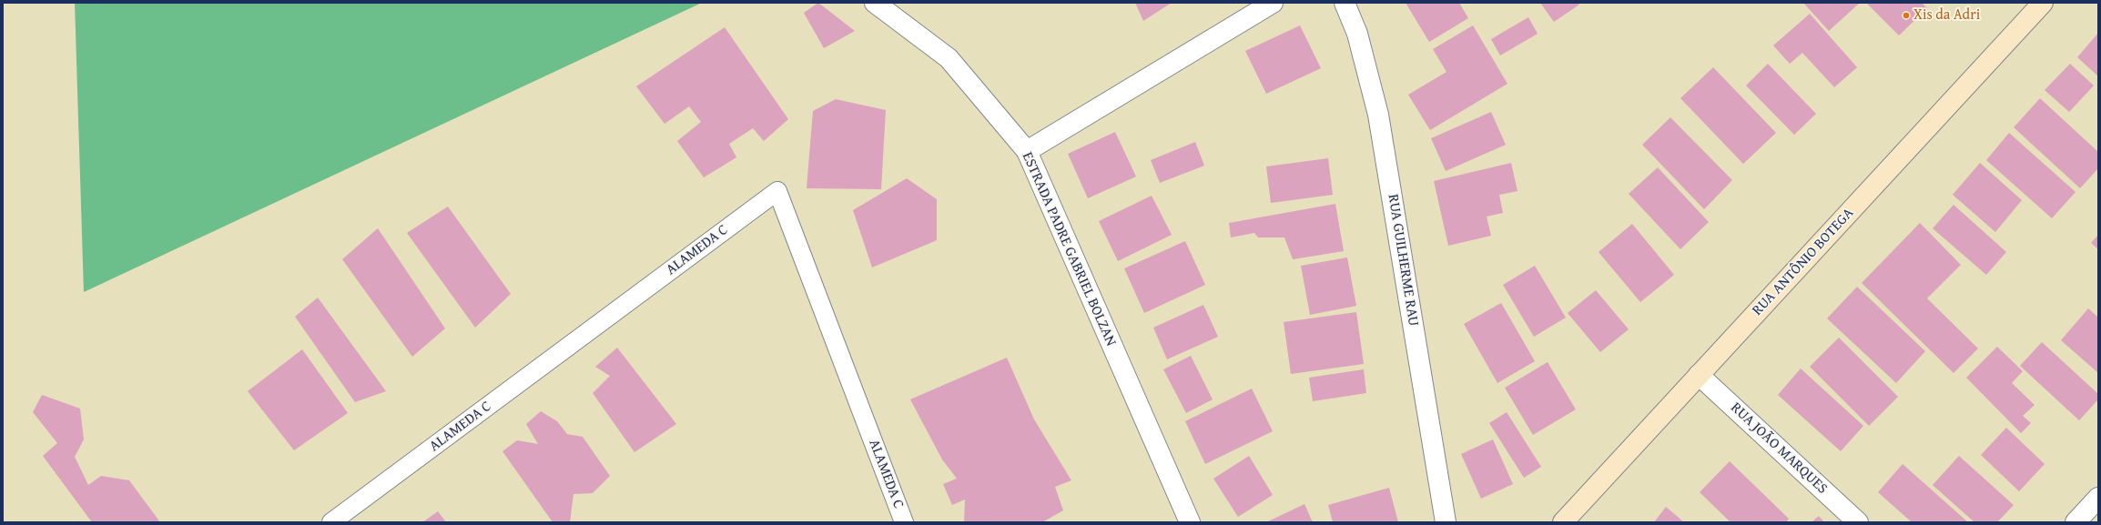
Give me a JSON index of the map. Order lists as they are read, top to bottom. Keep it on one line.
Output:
{"streets":{"street":["ESTRADA PADRE GABRIEL BOLZAN","RUA GUILHERME RAU","RUA ANTÔNIO BOTEGA","RUA JOÃO MARQUES"],"lane":["ALAMEDA C"]},"crossings":[["RUA ANTÔNIO BOTEGA","RUA JOÃO MARQUES"]],"places":["Xis da Adri"]}
